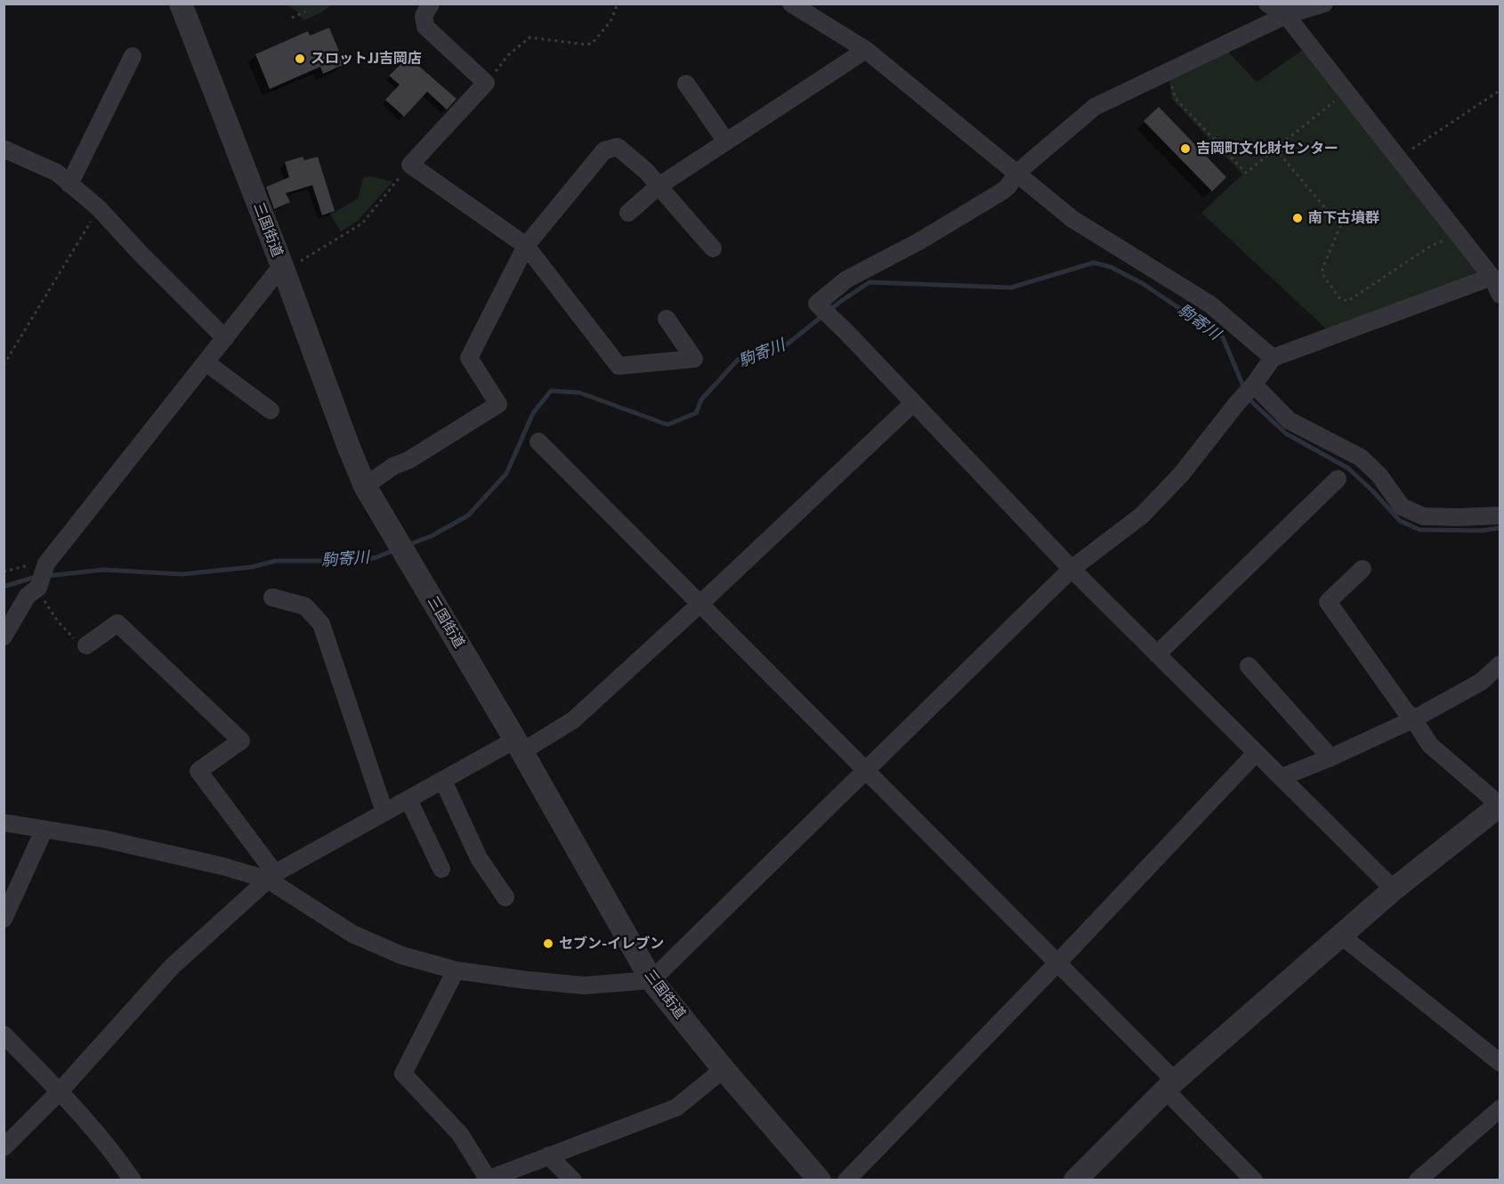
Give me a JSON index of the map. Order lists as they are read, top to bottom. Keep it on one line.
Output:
{"streets":{"street":["三国街道"]},"water":["駒寄川"],"places":["スロットJJ吉岡店","吉岡町文化財センター","南下古墳群","セブン-イレブン"]}
